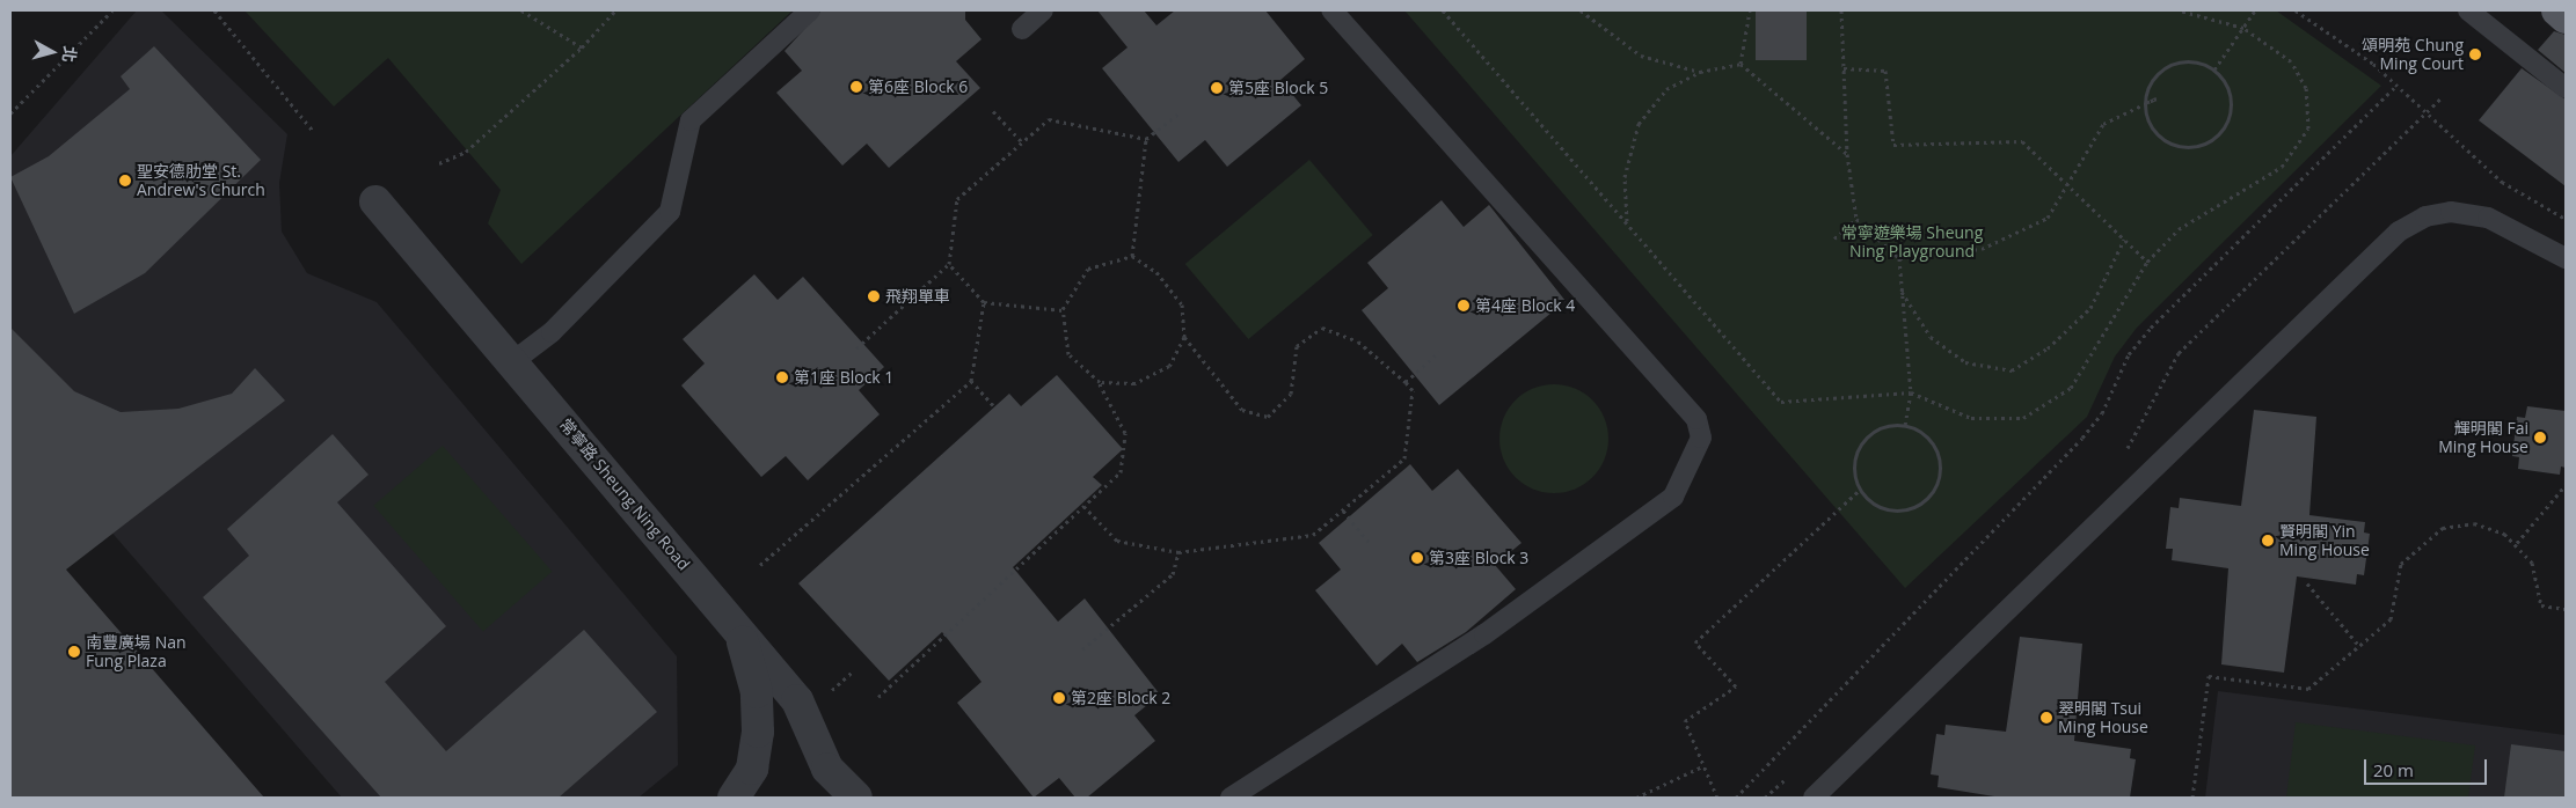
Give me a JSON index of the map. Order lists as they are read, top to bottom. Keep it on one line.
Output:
{"streets":{"street":["常寧路 Sheung Ning Road"]},"parks":["常寧遊樂場 Sheung Ning Playground"],"places":["頌明苑 Chung Ming Court","第6座 Block 6","第5座 Block 5","聖安德肋堂 St. Andrew's Church","飛翔單車","第4座 Block 4","第1座 Block 1","輝明閣 Fai Ming House","賢明閣 Yin Ming House","第3座 Block 3","南豐廣場 Nan Fung Plaza","第2座 Block 2","翠明閣 Tsui Ming House"],"scale_bar":"20 m","north":"right"}
